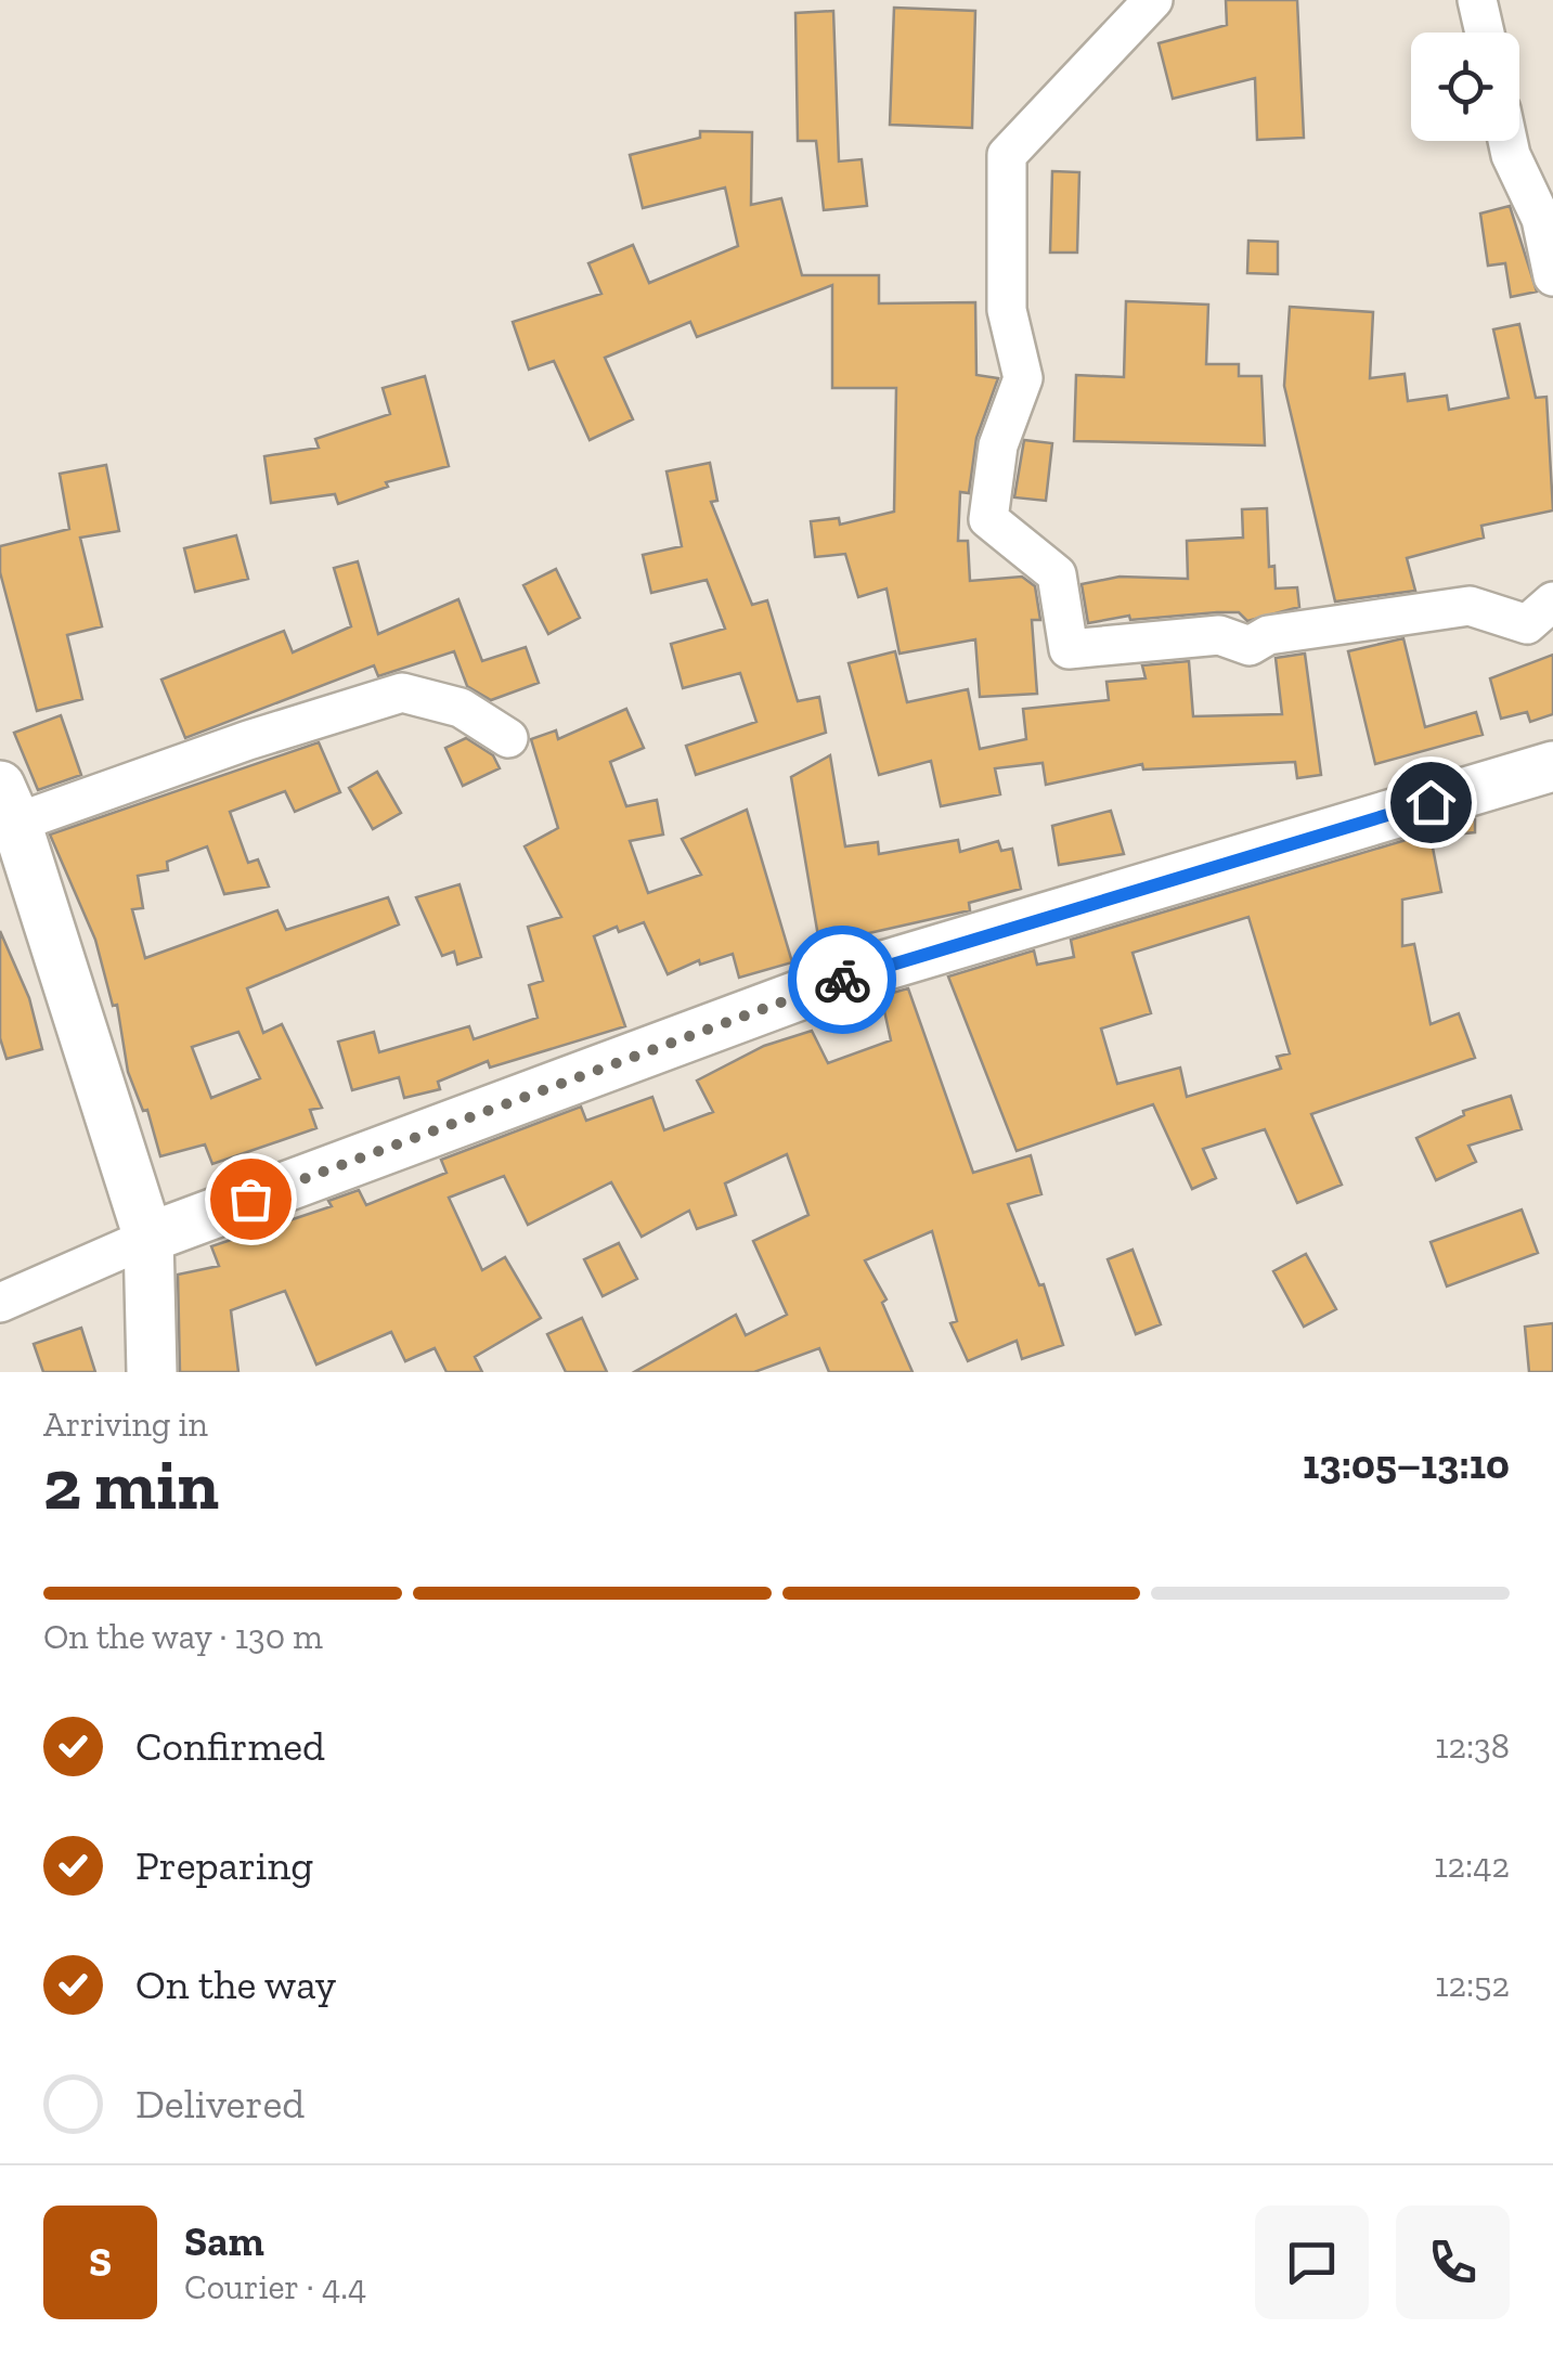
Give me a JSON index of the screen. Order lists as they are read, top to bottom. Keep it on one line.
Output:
{"page":{"heading":["2 min","Arriving in","13:05–13:10"],"panel":["Sam","Courier · 4.4"],"bar":"On the way · 130 m","list":[["Confirmed","12:38"],["Preparing","12:42"],["On the way","12:52"],"Delivered"],"round":"S"}}
